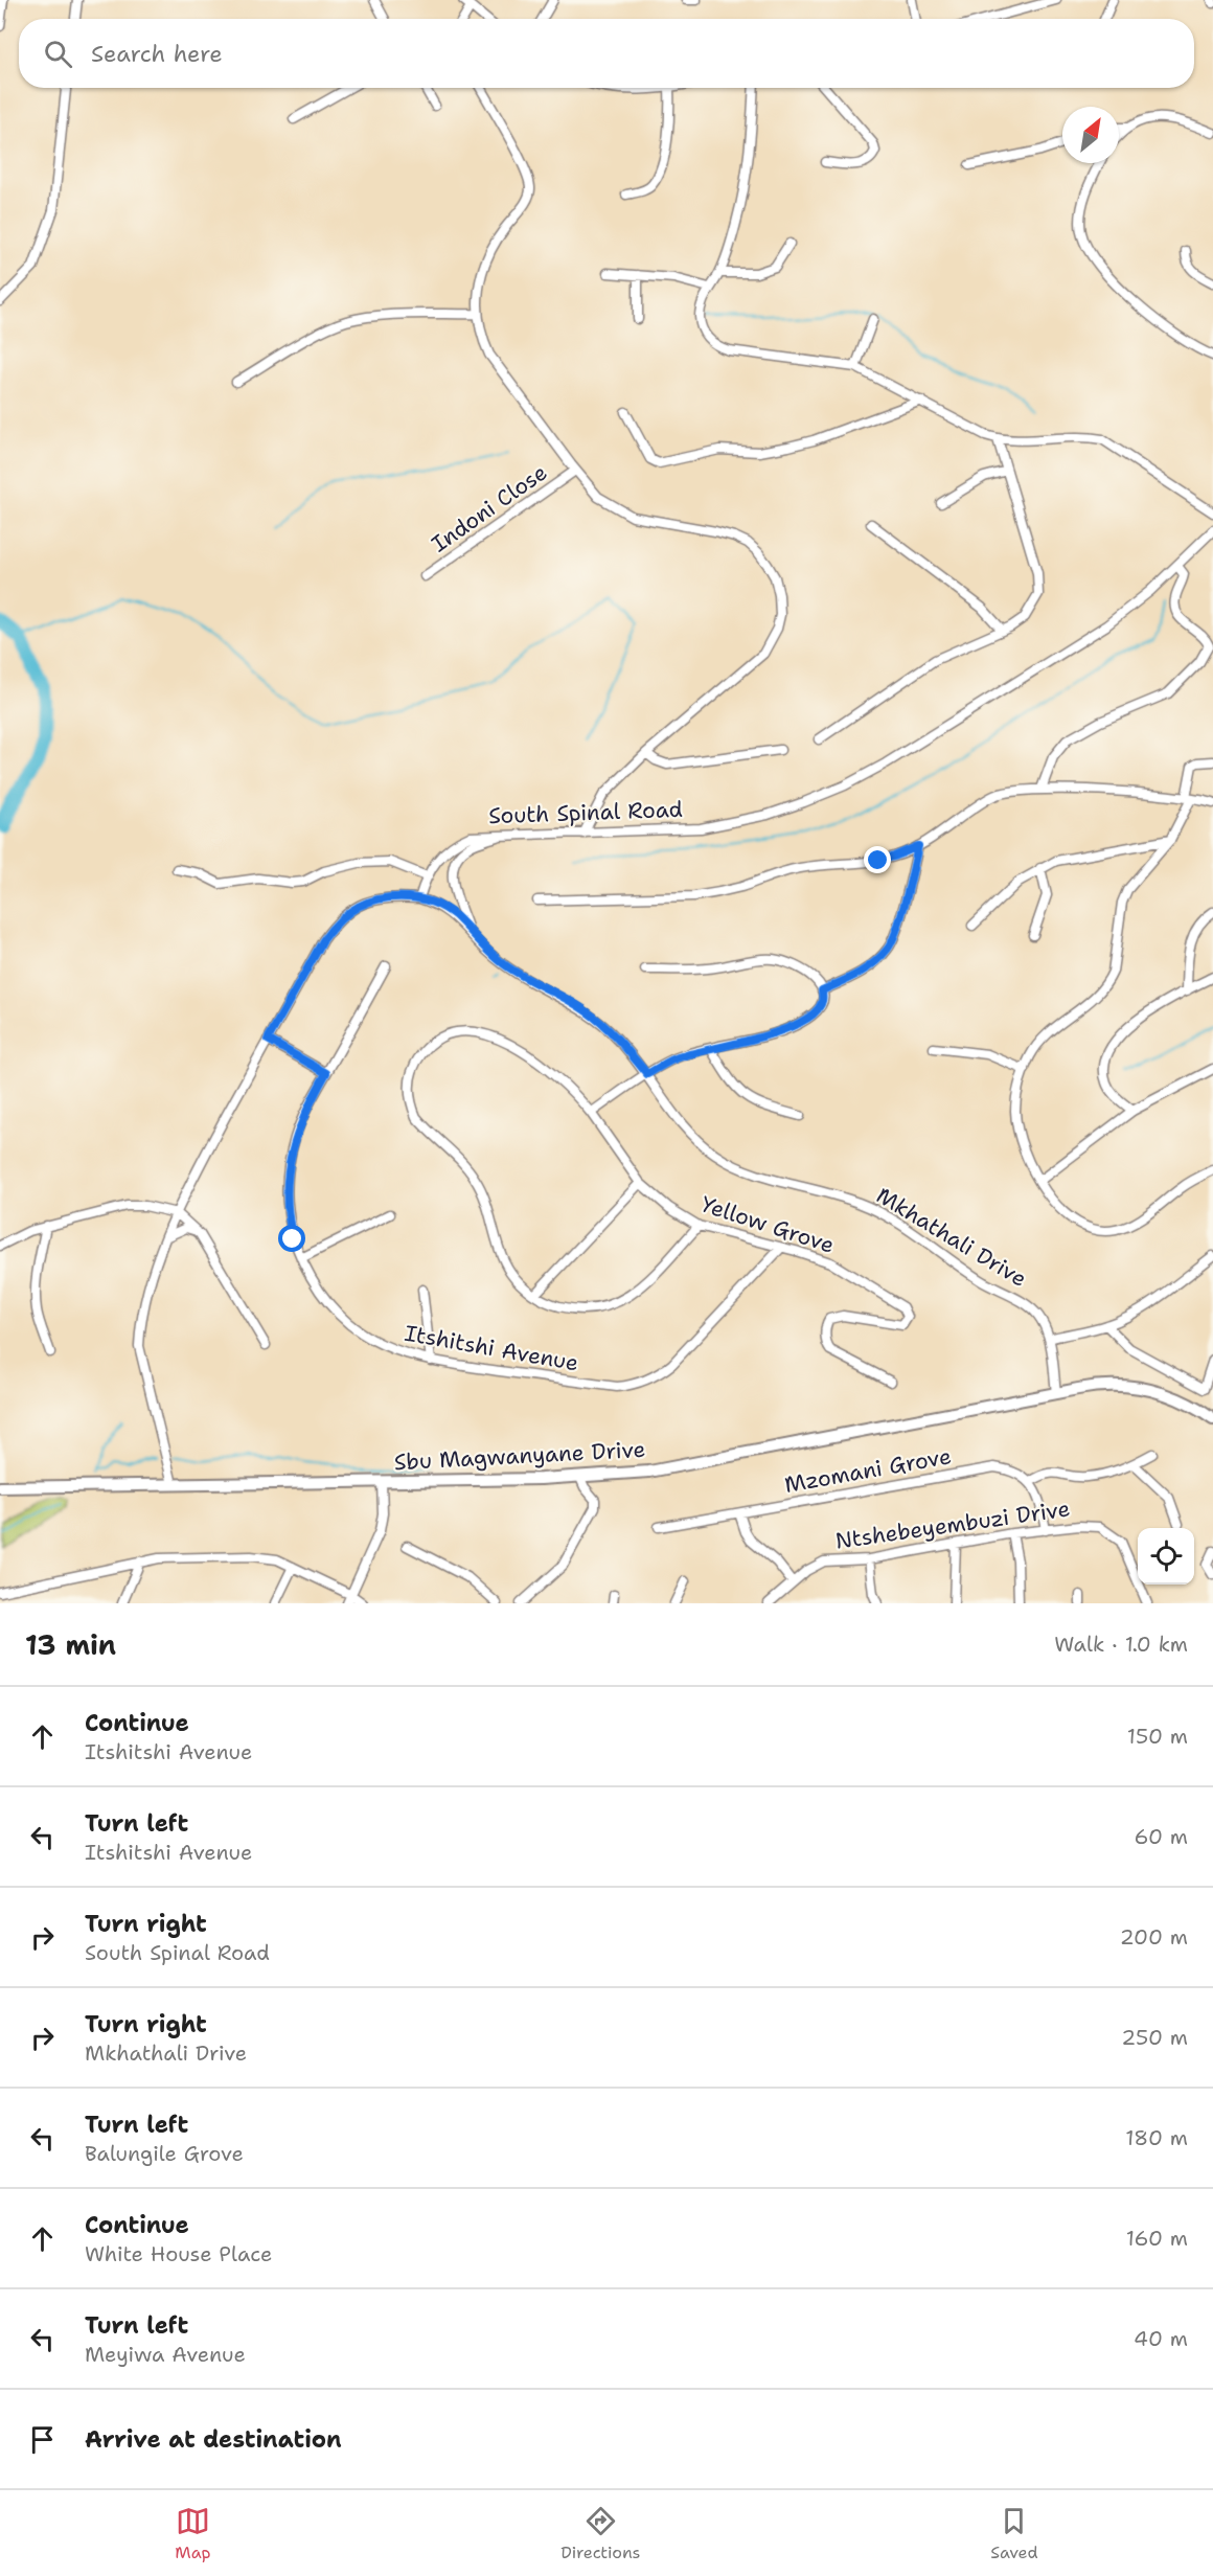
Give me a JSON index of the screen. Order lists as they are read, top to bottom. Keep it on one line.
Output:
{"streets":{"main road":["Sbu Magwanyane Drive"],"street":["Indoni Close","South Spinal Road","Yellow Grove","Mkhathali Drive","Itshitshi Avenue","Mzomani Grove","Ntshebeyembuzi Drive"]},"crossings":[["South Spinal Road","Mkhathali Drive"],["Yellow Grove","Itshitshi Avenue"],["Mkhathali Drive","Sbu Magwanyane Drive"]],"north":"top right","page":{"search":"Search here","heading":["13 min","Walk · 1.0 km"],"list":[["Continue","Itshitshi Avenue","150 m"],["Turn left","Itshitshi Avenue","60 m"],["Turn right","South Spinal Road","200 m"],["Turn right","Mkhathali Drive","250 m"],["Turn left","Balungile Grove","180 m"],["Continue","White House Place","160 m"],["Turn left","Meyiwa Avenue","40 m"],"Arrive at destination"],"nav":["Map","Directions","Saved"]}}
